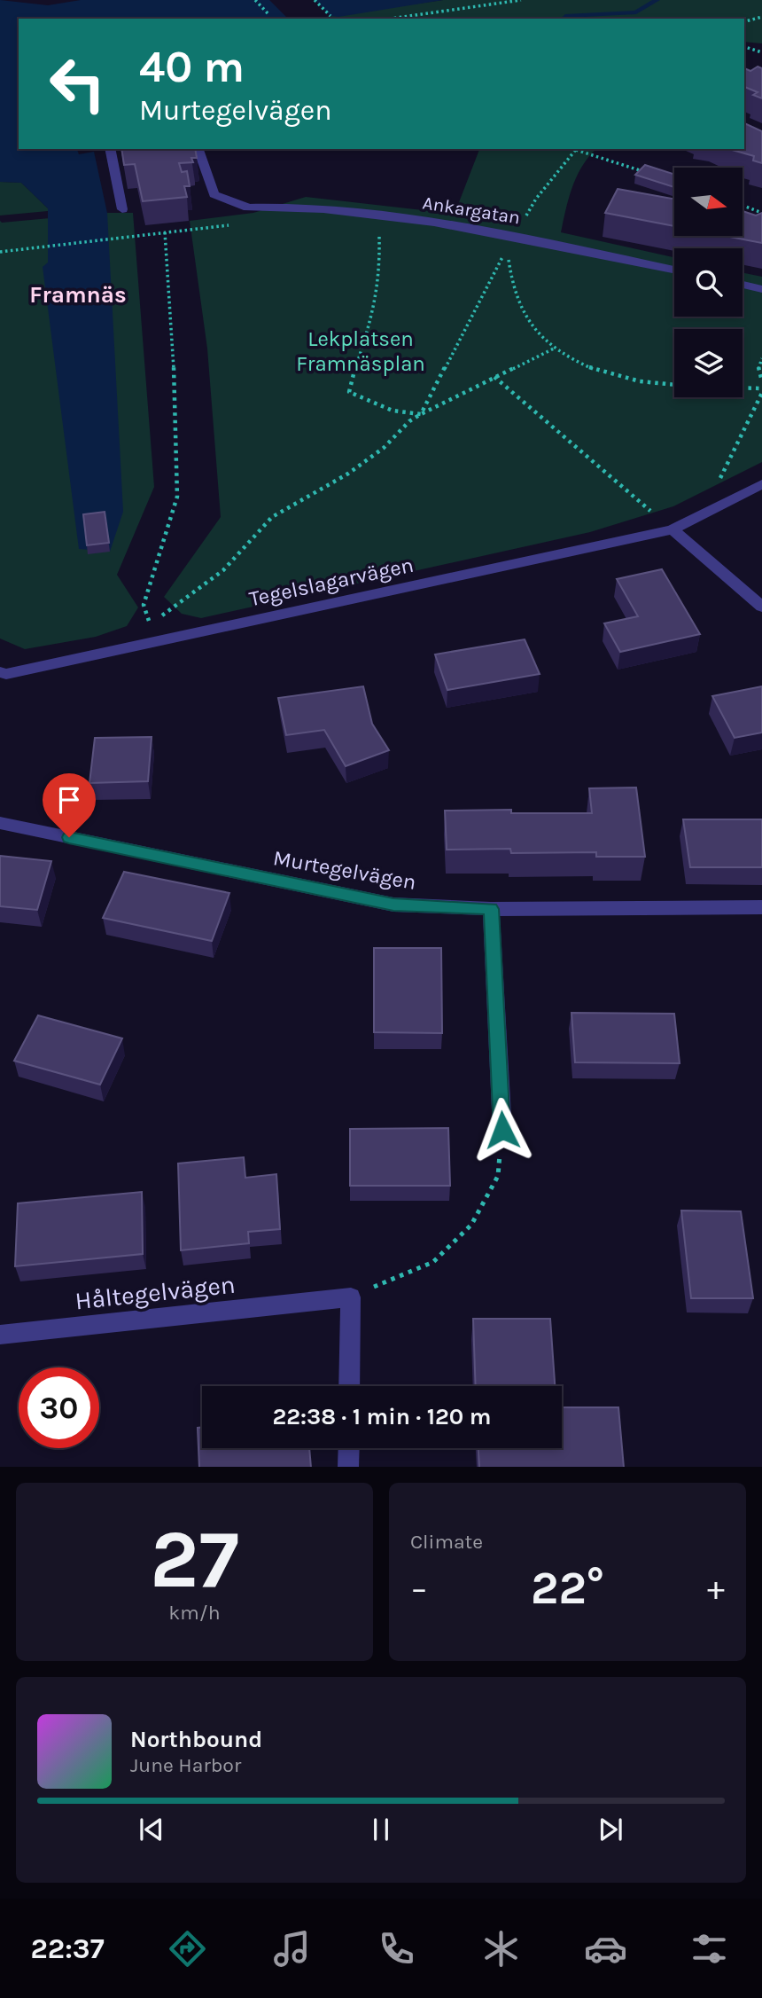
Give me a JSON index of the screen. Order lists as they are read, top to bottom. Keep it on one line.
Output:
{"streets":{"street":["Ankargatan","Tegelslagarvägen","Murtegelvägen","Håltegelvägen"]},"districts":["Framnäs"],"parks":["Lekplatsen Framnäsplan"],"north":"right","page":{"turn":["40 m","Murtegelvägen"],"limit":"30","trip":"22:38 · 1 min · 120 m","tile":[["27","km/h"],"Climate"],"heat":["−","22°","+"],"song":["Northbound","June Harbor"],"tabs":"22:37"}}
